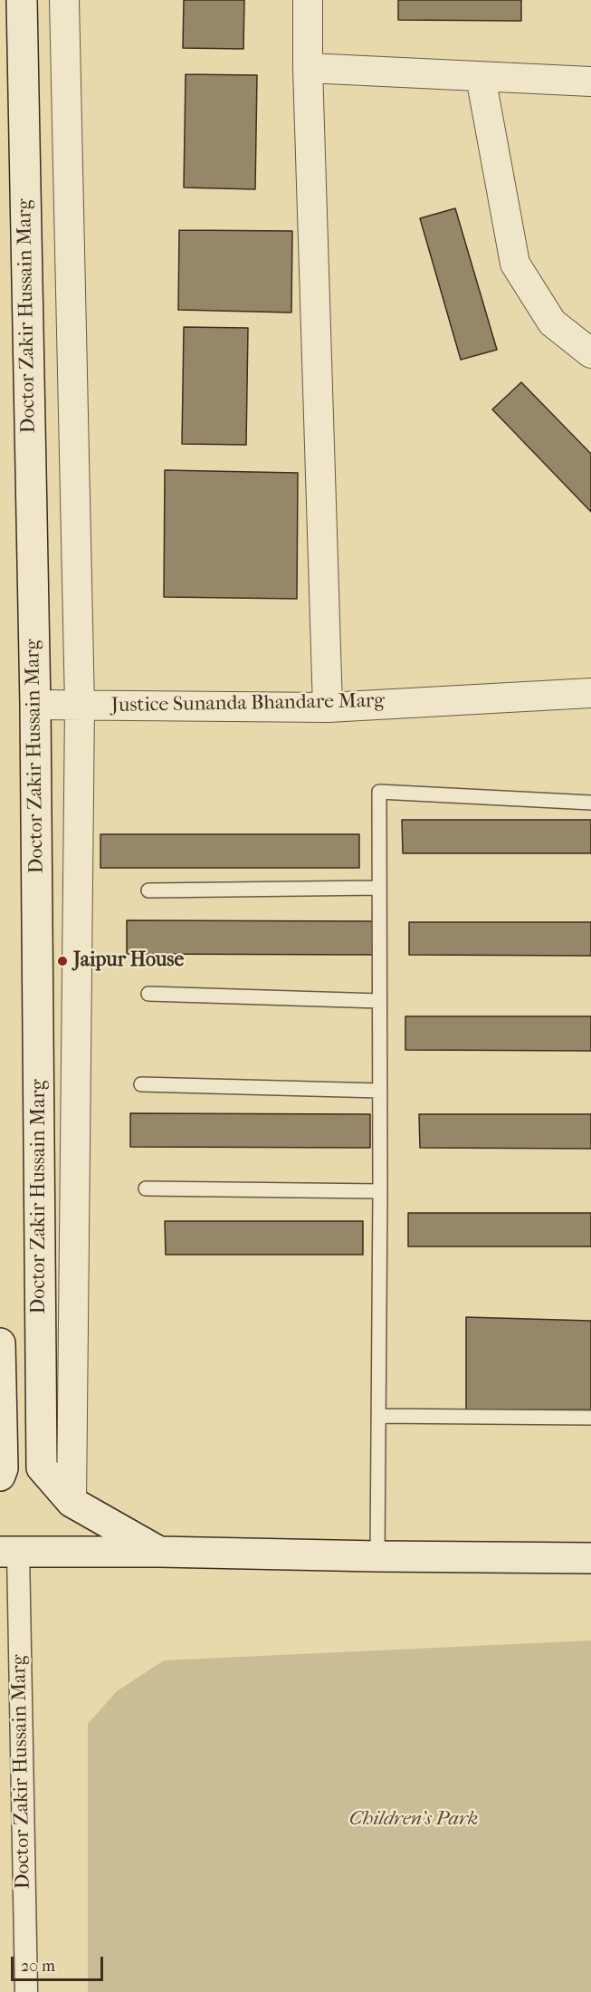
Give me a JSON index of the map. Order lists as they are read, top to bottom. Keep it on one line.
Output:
{"streets":{"main road":["Doctor Zakir Hussain Marg"],"street":["Justice Sunanda Bhandare Marg"]},"crossings":[["Doctor Zakir Hussain Marg","Justice Sunanda Bhandare Marg"]],"parks":["Children's Park"],"places":["Jaipur House"],"scale_bar":"20 m"}
